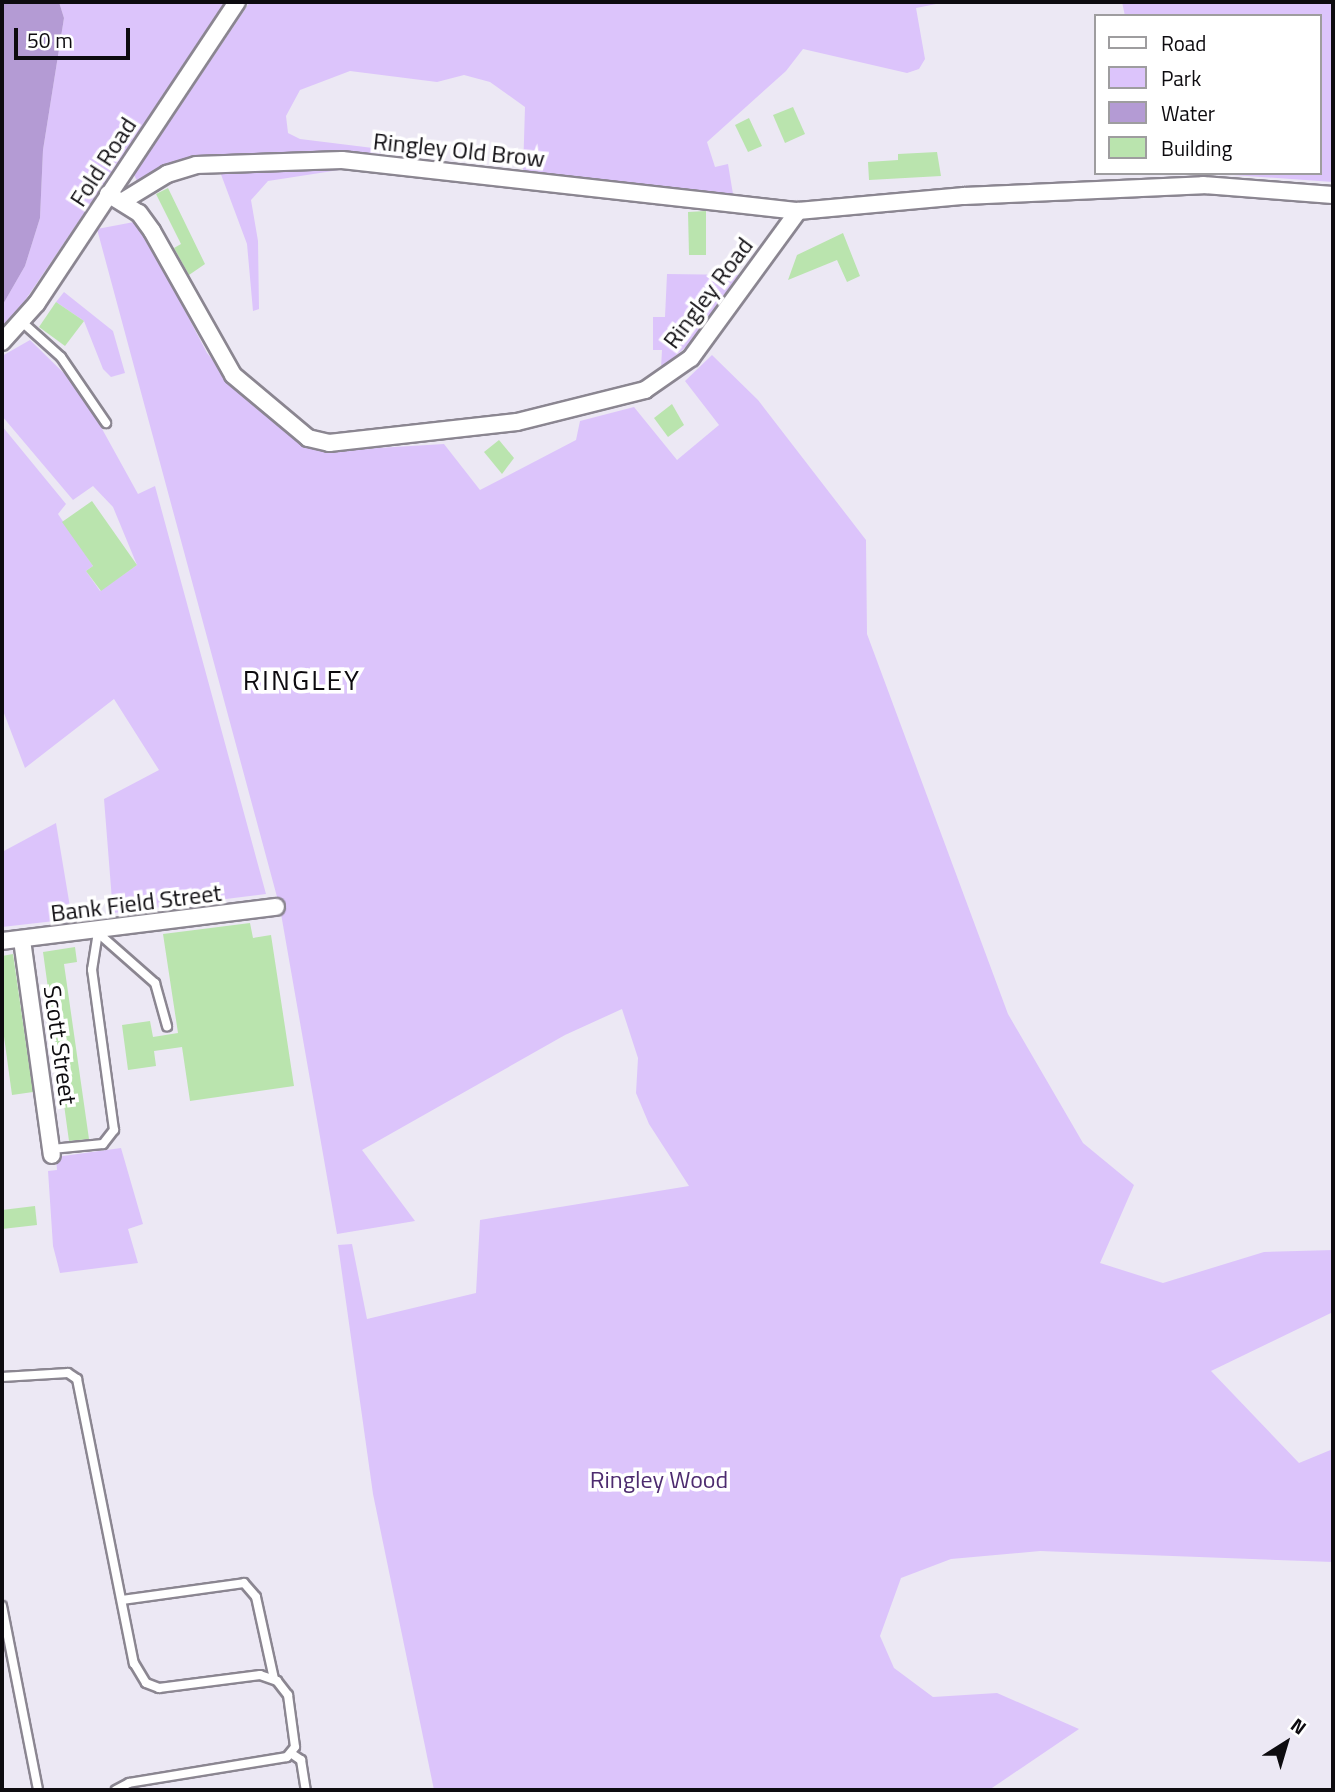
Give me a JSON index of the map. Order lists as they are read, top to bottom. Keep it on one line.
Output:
{"streets":{"street":["Ringley Old Brow","Fold Road","Ringley Road","Bank Field Street","Scott Street"]},"crossings":[["Ringley Old Brow","Fold Road"],["Ringley Old Brow","Ringley Road"],["Fold Road","Ringley Road"],["Bank Field Street","Scott Street"]],"districts":["RINGLEY"],"parks":["Ringley Wood"],"legend":["Road","Park","Water","Building"],"scale_bar":"50 m","north":"top right"}
